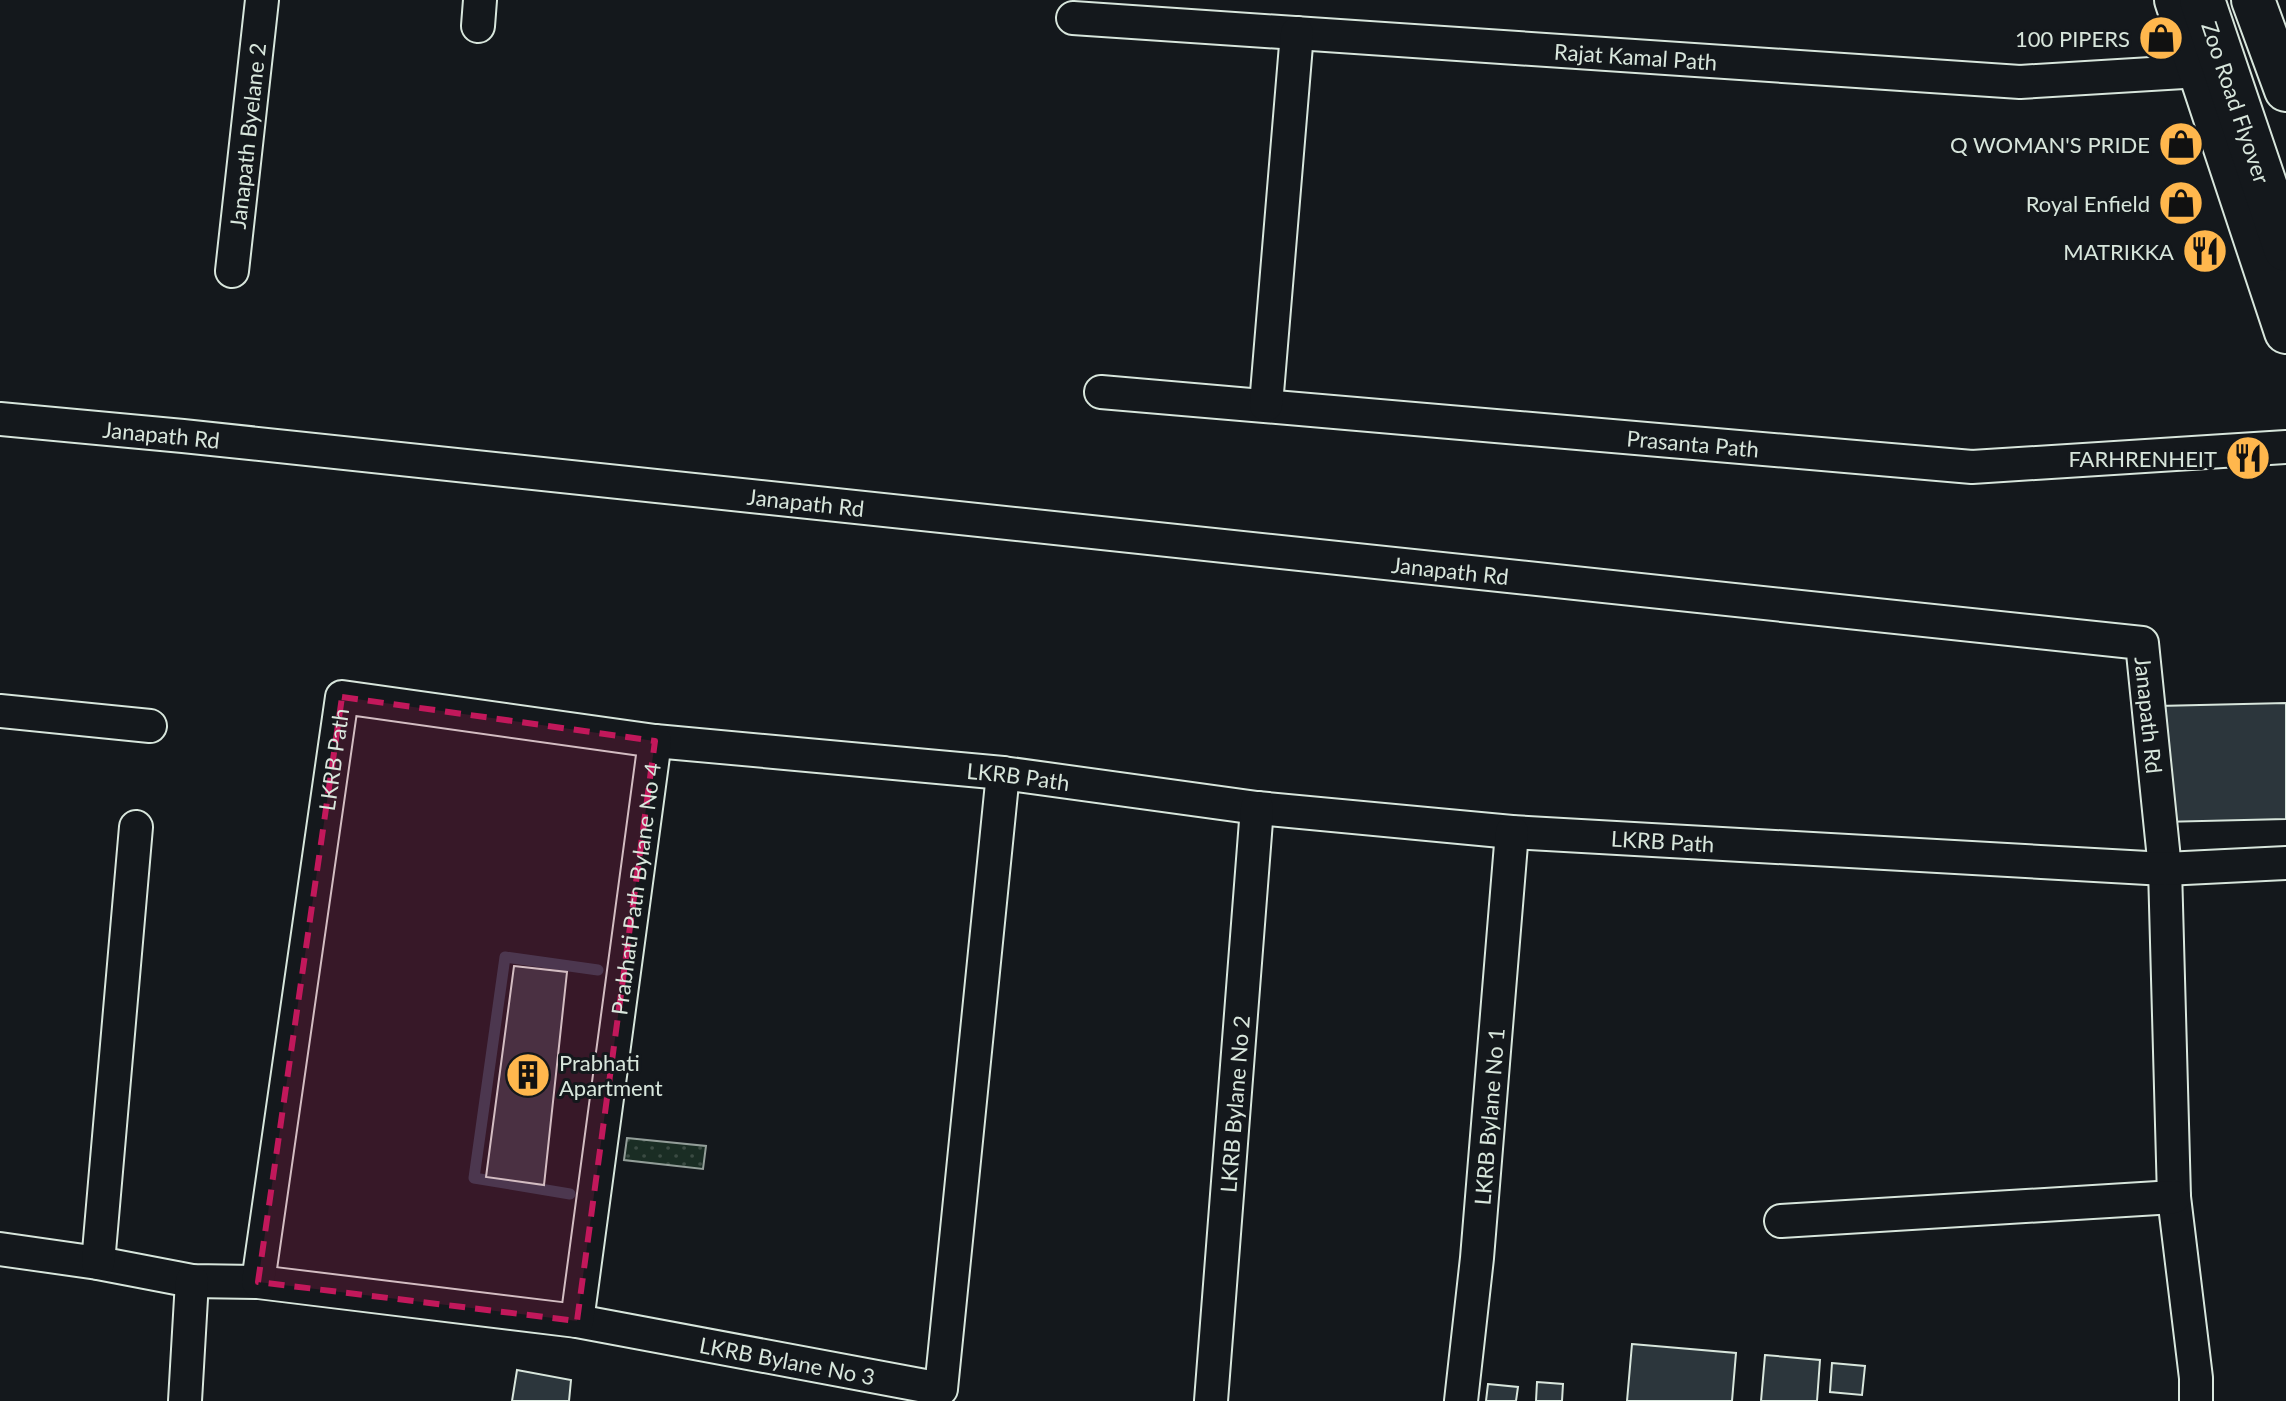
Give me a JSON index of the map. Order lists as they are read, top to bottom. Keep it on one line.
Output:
{"streets":{"main road":["Zoo Road Flyover"],"street":["Rajat Kamal Path","Janapath Byelane 2","Janapath Rd","Prasanta Path","LKRB Path","Prabhati Path Bylane No 4","LKRB Bylane No 2","LKRB Bylane No 1","LKRB Bylane No 3"]},"crossings":[["Janapath Rd","LKRB Path"],["LKRB Path","Prabhati Path Bylane No 4"],["LKRB Path","LKRB Bylane No 2"],["LKRB Path","LKRB Bylane No 1"],["LKRB Path","LKRB Bylane No 3"],["Prabhati Path Bylane No 4","LKRB Bylane No 3"]],"places":{"shop":["100 PIPERS","Q WOMAN'S PRIDE","Royal Enfield"],"restaurant":["MATRIKKA","FARHRENHEIT"],"building":["Prabhati Apartment"]}}
